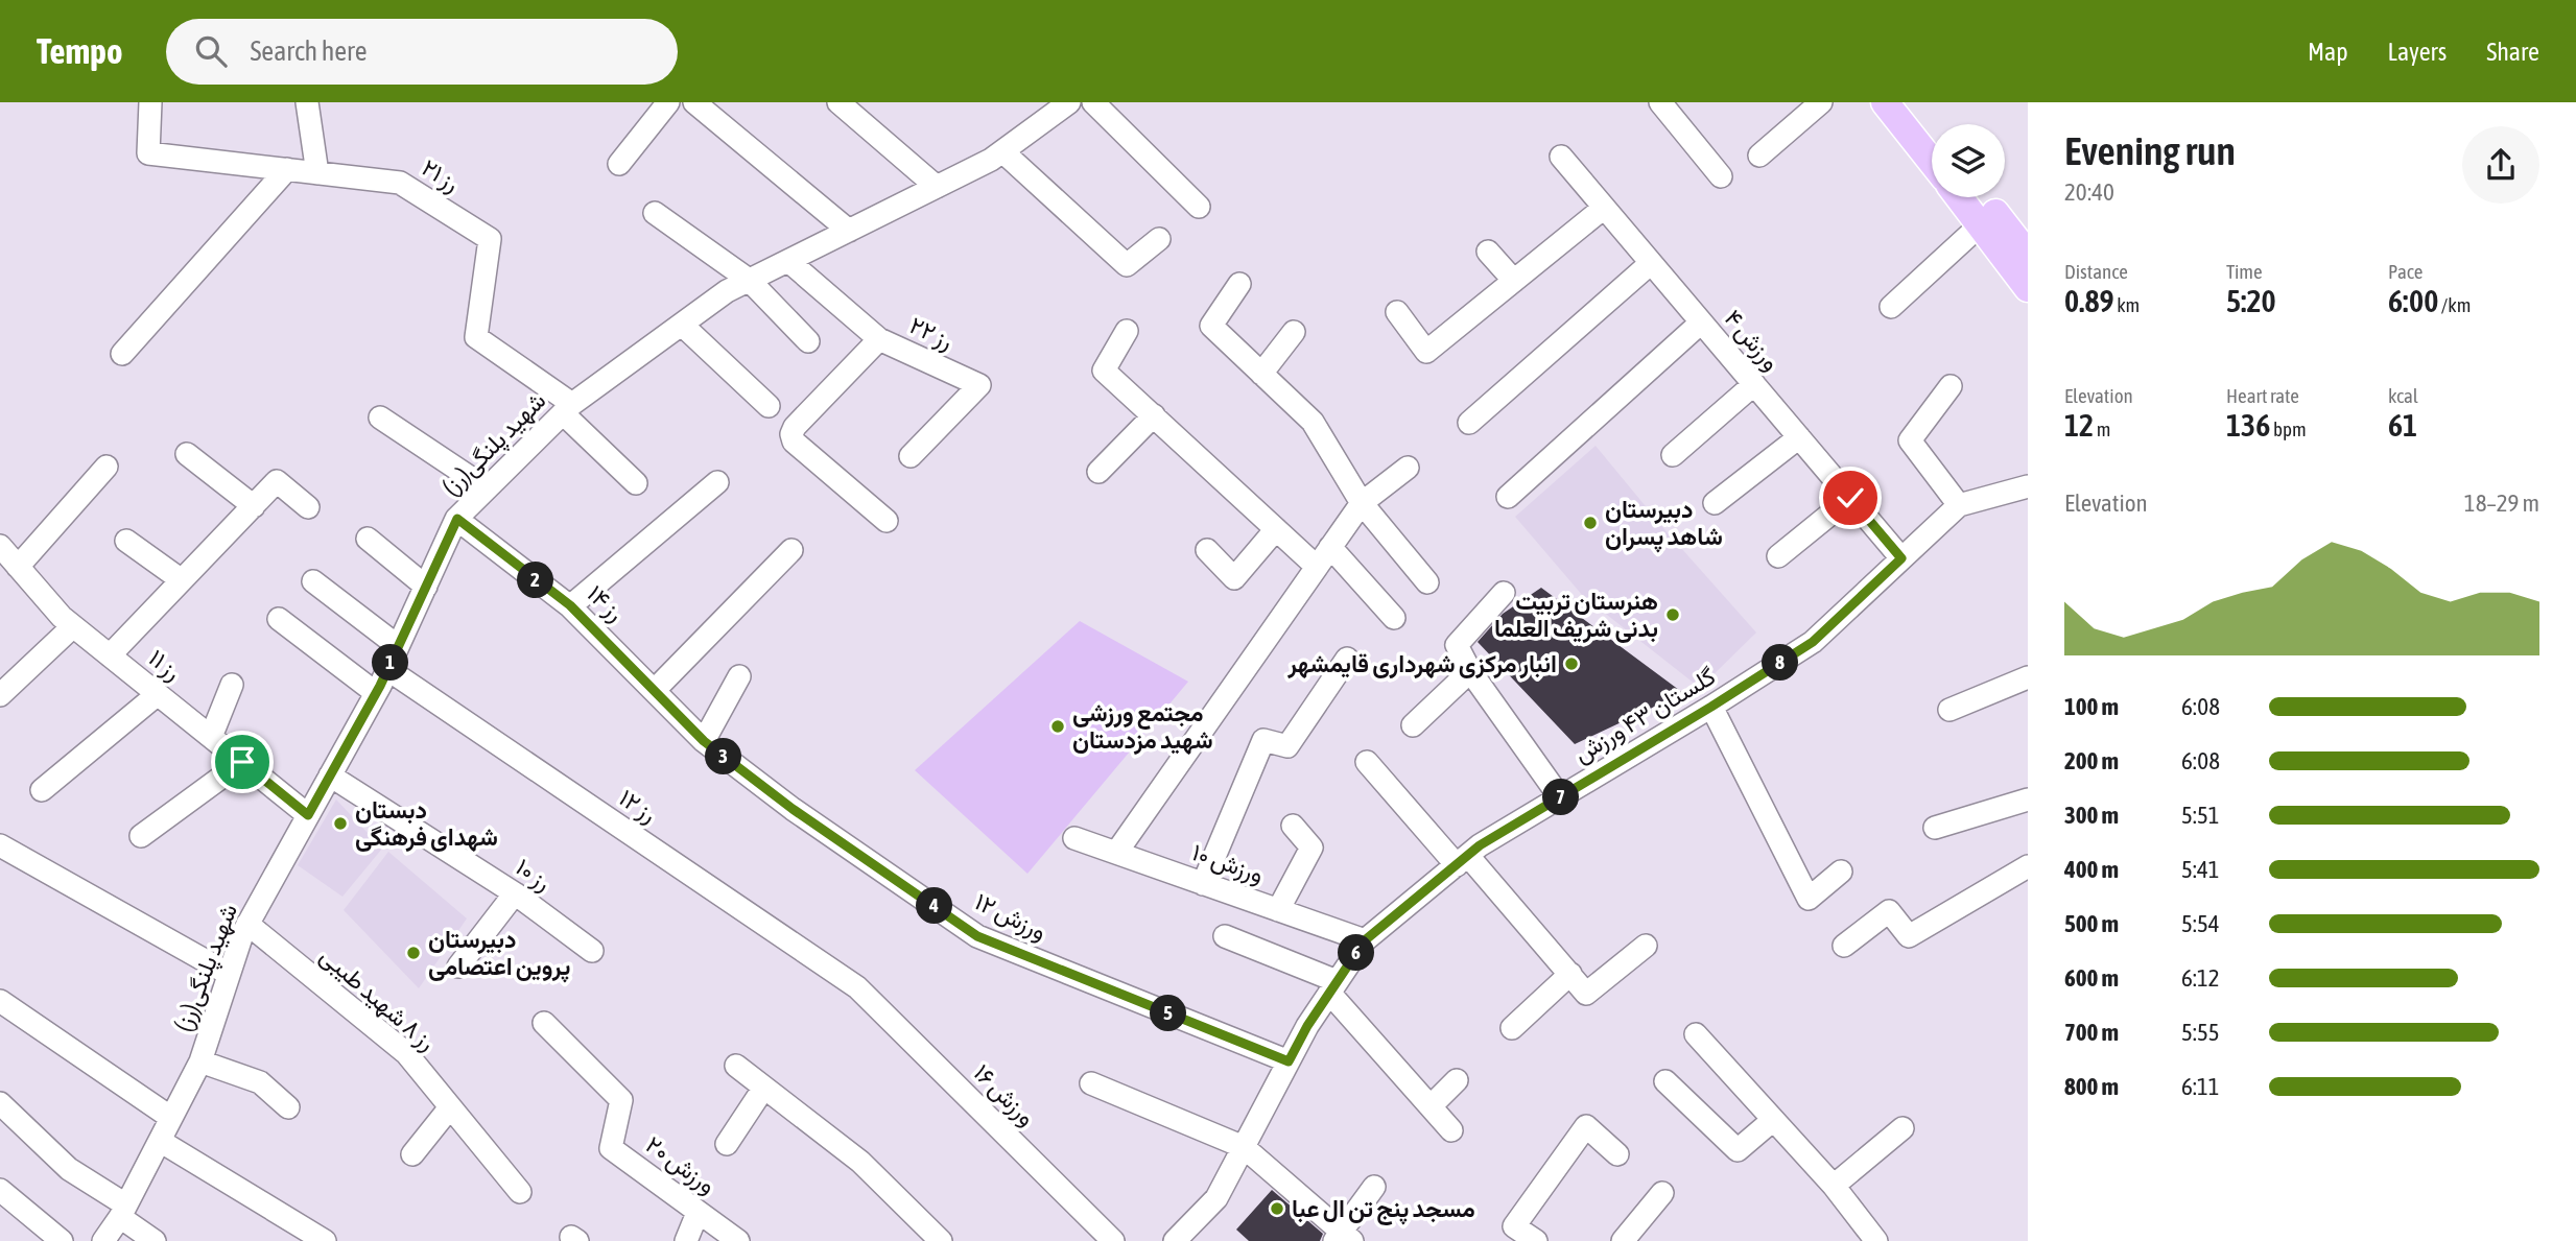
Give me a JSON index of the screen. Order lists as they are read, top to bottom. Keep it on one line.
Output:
{"streets":{"street":["رز ۲۱","رز ۲۲","ورزش ۴","شهید پلنگی(رز)","رز ۱۴","رز ۱۱","گلستان ۴۳ ورزش","رز ۱۲","ورزش ۱۰","رز ۱۰","ورزش ۱۲","رز ۸ شهید طیبی","ورزش ۱۶","ورزش ۲۰"]},"crossings":[["رز ۲۱","شهید پلنگی(رز)"],["رز ۲۲","شهید پلنگی(رز)"],["ورزش ۴","گلستان ۴۳ ورزش"],["شهید پلنگی(رز)","رز ۱۴"],["شهید پلنگی(رز)","رز ۱۱"],["شهید پلنگی(رز)","رز ۱۲"],["شهید پلنگی(رز)","رز ۱۰"],["شهید پلنگی(رز)","رز ۸ شهید طیبی"],["رز ۱۴","ورزش ۱۲"],["گلستان ۴۳ ورزش","ورزش ۱۰"],["گلستان ۴۳ ورزش","ورزش ۱۲"],["رز ۱۲","ورزش ۱۶"]],"places":["دبیرستان شاهد پسران","هنرستان تربیت بدنی شریف العلما","انبار مرکزی شهرداری قایمشهر","مجتمع ورزشی شهید مزدستان","دبستان شهدای فرهنگی","دبیرستان پروین اعتصامی","مسجد پنج تن ال عبا"],"page":{"header":"Tempo","search":"Search here","nav":["Map","Layers","Share"],"heading":["Evening run","20:40"],"stats":[["Distance","0.89 km"],["Time","5:20"],["Pace","6:00 /km"],["Elevation","12 m"],["Heart rate","136 bpm"],["kcal","61"]],"chart":["Elevation","18–29 m"],"pins":["2","1","8","3","7","4","6","5"],"list":[{"name":"100 m","note":"6:08"},{"name":"200 m","note":"6:08"},{"name":"300 m","note":"5:51"},{"name":"400 m","note":"5:41"},{"name":"500 m","note":"5:54"},{"name":"600 m","note":"6:12"},{"name":"700 m","note":"5:55"},{"name":"800 m","note":"6:11"}]}}
